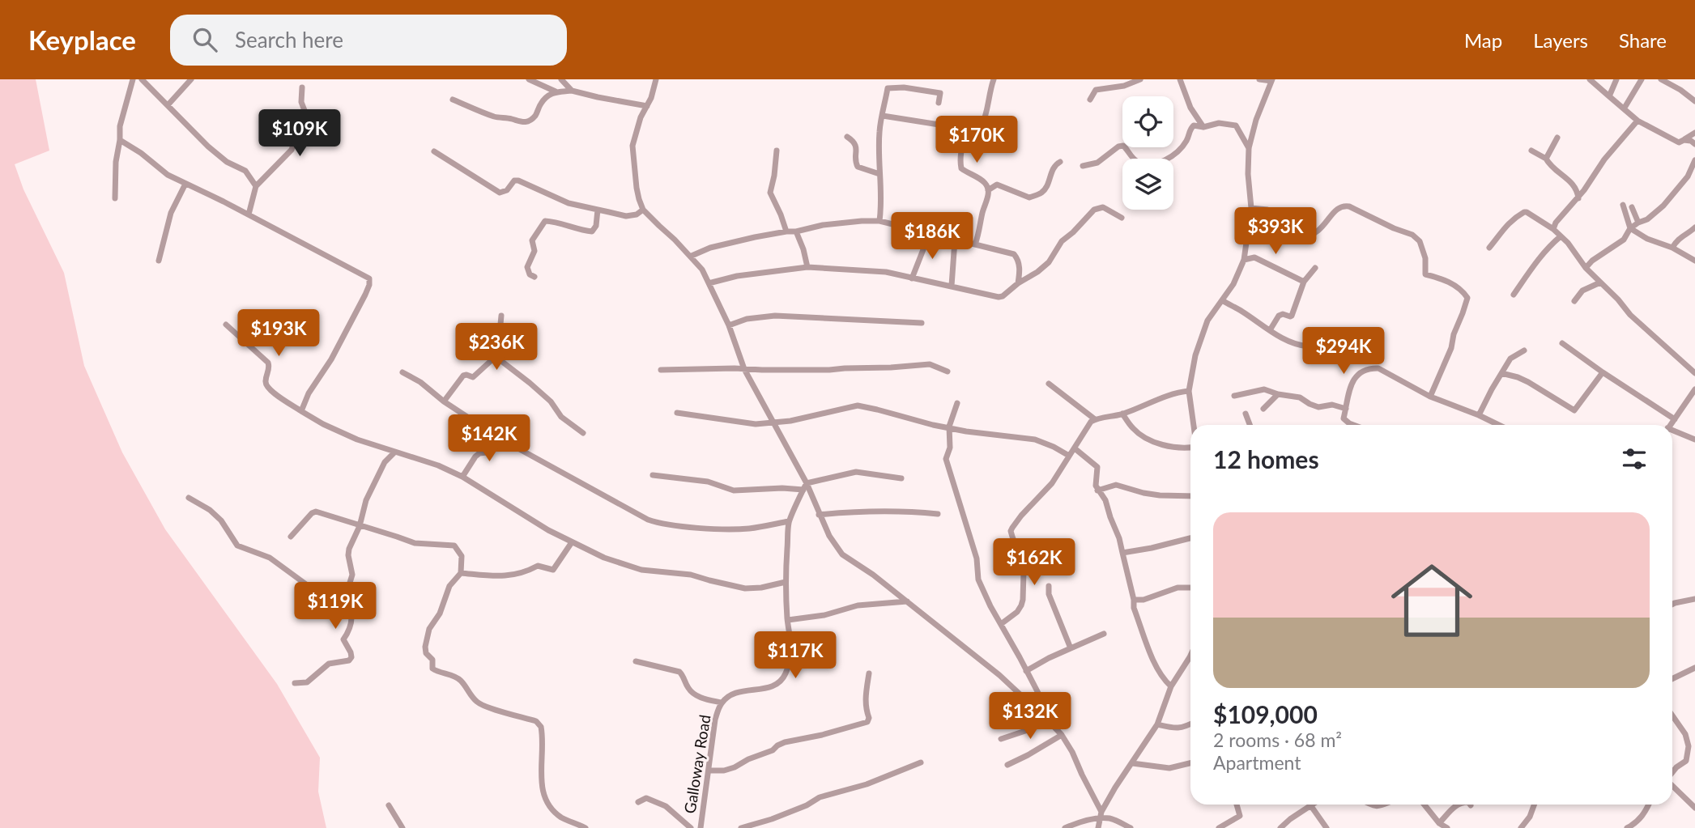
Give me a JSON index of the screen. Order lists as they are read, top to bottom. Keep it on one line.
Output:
{"streets":{"street":["Galloway Road"]},"page":{"header":"Keyplace","search":"Search here","nav":["Map","Layers","Share"],"price":["$109K","$170K","$393K","$186K","$193K","$236K","$294K","$142K","$162K","$119K","$117K","$132K"],"heading":"12 homes","list":[{"name":"$109,000","note":"2 rooms · 68 m² · Apartment"}]}}
